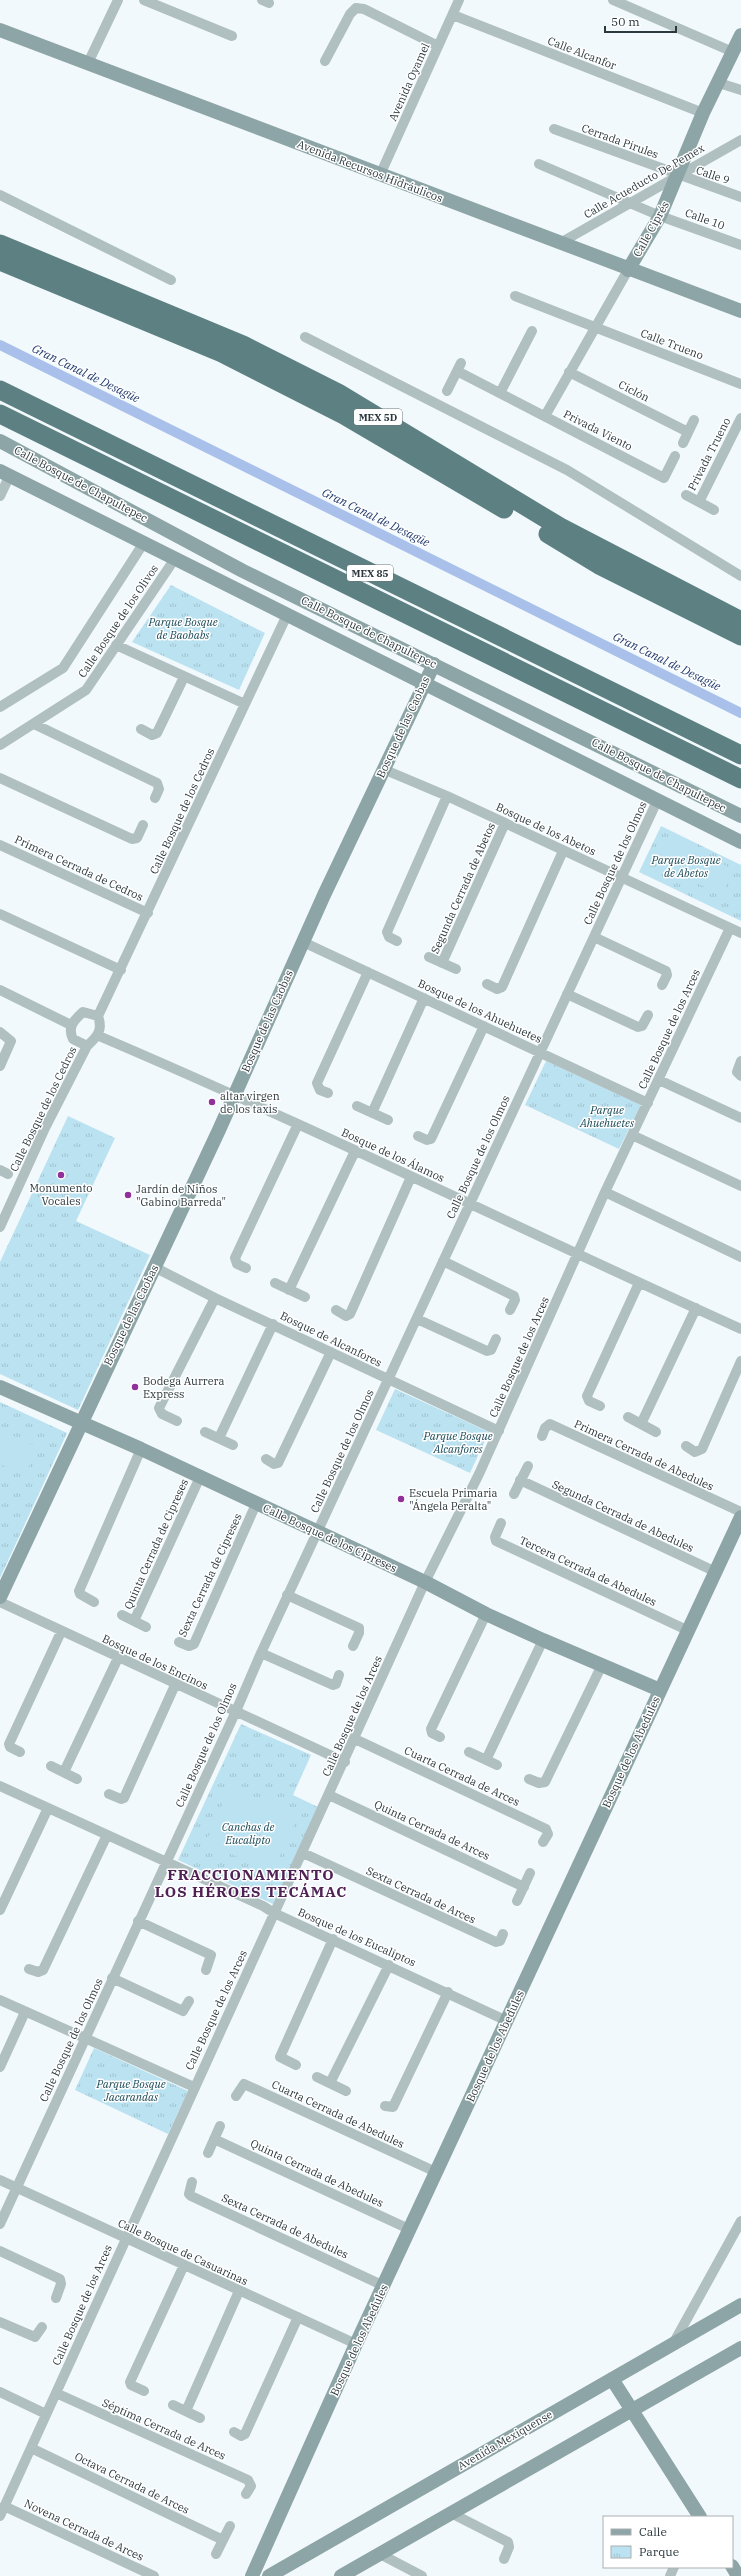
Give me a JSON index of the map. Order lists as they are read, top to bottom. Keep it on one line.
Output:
{"streets":{"highway":["MEX 5D","MEX 85"],"street":["Calle Alcanfor","Avenida Oyamel","Cerrada Pirules","Avenida Recursos Hidráulicos","Calle 9","Calle Acueducto De Pemex","Calle 10","Calle Ciprés","Calle Trueno","Ciclón","Privada Viento","Privada Trueno","Calle Bosque de Chapultepec","Calle Bosque de los Olivos","Bosque de las Caobas","Calle Bosque de los Cedros","Bosque de los Abetos","Calle Bosque de los Olmos","Primera Cerrada de Cedros","Segunda Cerrada de Abetos","Bosque de los Ahuehuetes","Calle Bosque de los Arces","Bosque de los Álamos","Bosque de Alcanfores","Primera Cerrada de Abedules","Segunda Cerrada de Abedules","Calle Bosque de los Cipreses","Quinta Cerrada de Cipreses","Tercera Cerrada de Abedules","Sexta Cerrada de Cipreses","Bosque de los Encinos","Bosque de los Abedules","Cuarta Cerrada de Arces","Quinta Cerrada de Arces","Sexta Cerrada de Arces","Bosque de los Eucaliptos","Cuarta Cerrada de Abedules","Quinta Cerrada de Abedules","Sexta Cerrada de Abedules","Calle Bosque de Casuarinas","Séptima Cerrada de Arces","Avenida Mexiquense","Octava Cerrada de Arces","Novena Cerrada de Arces"]},"crossings":[["Calle Alcanfor","Avenida Oyamel"],["Calle Alcanfor","Calle Ciprés"],["Avenida Oyamel","Avenida Recursos Hidráulicos"],["Cerrada Pirules","Calle 9"],["Cerrada Pirules","Calle Acueducto De Pemex"],["Cerrada Pirules","Calle Ciprés"],["Avenida Recursos Hidráulicos","Calle Acueducto De Pemex"],["Avenida Recursos Hidráulicos","Calle Ciprés"],["Calle 9","Calle Acueducto De Pemex"],["Calle 9","Calle Ciprés"],["Calle Acueducto De Pemex","Calle 10"],["Calle Acueducto De Pemex","Calle Ciprés"],["Calle 10","Calle Ciprés"],["Calle Ciprés","Calle Trueno"],["Calle Ciprés","Ciclón"],["Calle Ciprés","Privada Viento"],["Calle Bosque de Chapultepec","Calle Bosque de los Olivos"],["Calle Bosque de Chapultepec","Bosque de las Caobas"],["Calle Bosque de Chapultepec","Calle Bosque de los Cedros"],["Calle Bosque de Chapultepec","Calle Bosque de los Olmos"],["Bosque de las Caobas","Bosque de los Abetos"],["Bosque de las Caobas","Bosque de los Ahuehuetes"],["Bosque de las Caobas","Bosque de los Álamos"],["Bosque de las Caobas","Bosque de Alcanfores"],["Bosque de las Caobas","Calle Bosque de los Cipreses"],["Calle Bosque de los Cedros","Primera Cerrada de Cedros"],["Calle Bosque de los Cedros","Bosque de los Álamos"],["Bosque de los Abetos","Calle Bosque de los Olmos"],["Bosque de los Abetos","Segunda Cerrada de Abetos"],["Bosque de los Abetos","Calle Bosque de los Arces"],["Calle Bosque de los Olmos","Bosque de los Ahuehuetes"],["Calle Bosque de los Olmos","Bosque de los Álamos"],["Calle Bosque de los Olmos","Bosque de Alcanfores"],["Calle Bosque de los Olmos","Calle Bosque de los Cipreses"],["Calle Bosque de los Olmos","Bosque de los Encinos"],["Calle Bosque de los Olmos","Bosque de los Eucaliptos"],["Calle Bosque de los Olmos","Calle Bosque de Casuarinas"],["Bosque de los Ahuehuetes","Calle Bosque de los Arces"],["Calle Bosque de los Arces","Bosque de los Álamos"],["Calle Bosque de los Arces","Bosque de Alcanfores"],["Calle Bosque de los Arces","Calle Bosque de los Cipreses"],["Calle Bosque de los Arces","Bosque de los Encinos"],["Calle Bosque de los Arces","Cuarta Cerrada de Arces"],["Calle Bosque de los Arces","Quinta Cerrada de Arces"],["Calle Bosque de los Arces","Sexta Cerrada de Arces"],["Calle Bosque de los Arces","Bosque de los Eucaliptos"],["Calle Bosque de los Arces","Calle Bosque de Casuarinas"],["Calle Bosque de los Arces","Séptima Cerrada de Arces"],["Calle Bosque de los Arces","Octava Cerrada de Arces"],["Calle Bosque de los Arces","Novena Cerrada de Arces"],["Segunda Cerrada de Abedules","Bosque de los Abedules"],["Calle Bosque de los Cipreses","Quinta Cerrada de Cipreses"],["Calle Bosque de los Cipreses","Sexta Cerrada de Cipreses"],["Calle Bosque de los Cipreses","Bosque de los Abedules"],["Tercera Cerrada de Abedules","Bosque de los Abedules"],["Bosque de los Abedules","Bosque de los Eucaliptos"],["Bosque de los Abedules","Cuarta Cerrada de Abedules"],["Bosque de los Abedules","Quinta Cerrada de Abedules"],["Bosque de los Abedules","Sexta Cerrada de Abedules"],["Bosque de los Abedules","Calle Bosque de Casuarinas"]],"districts":["FRACCIONAMIENTO LOS HÉROES TECÁMAC"],"water":["Gran Canal de Desagüe"],"parks":["Parque Bosque de Baobabs","Parque Bosque de Abetos","Parque Ahuehuetes","Parque Bosque Alcanfores","Canchas de Eucalipto","Parque Bosque Jacarandas"],"places":["altar virgen de los taxis","Monumento Vocales","Jardín de Niños \"Gabino Barreda\"","Bodega Aurrera Express","Escuela Primaria \"Ángela Peralta\""],"legend":["Calle","Parque"],"scale_bar":"50 m"}
